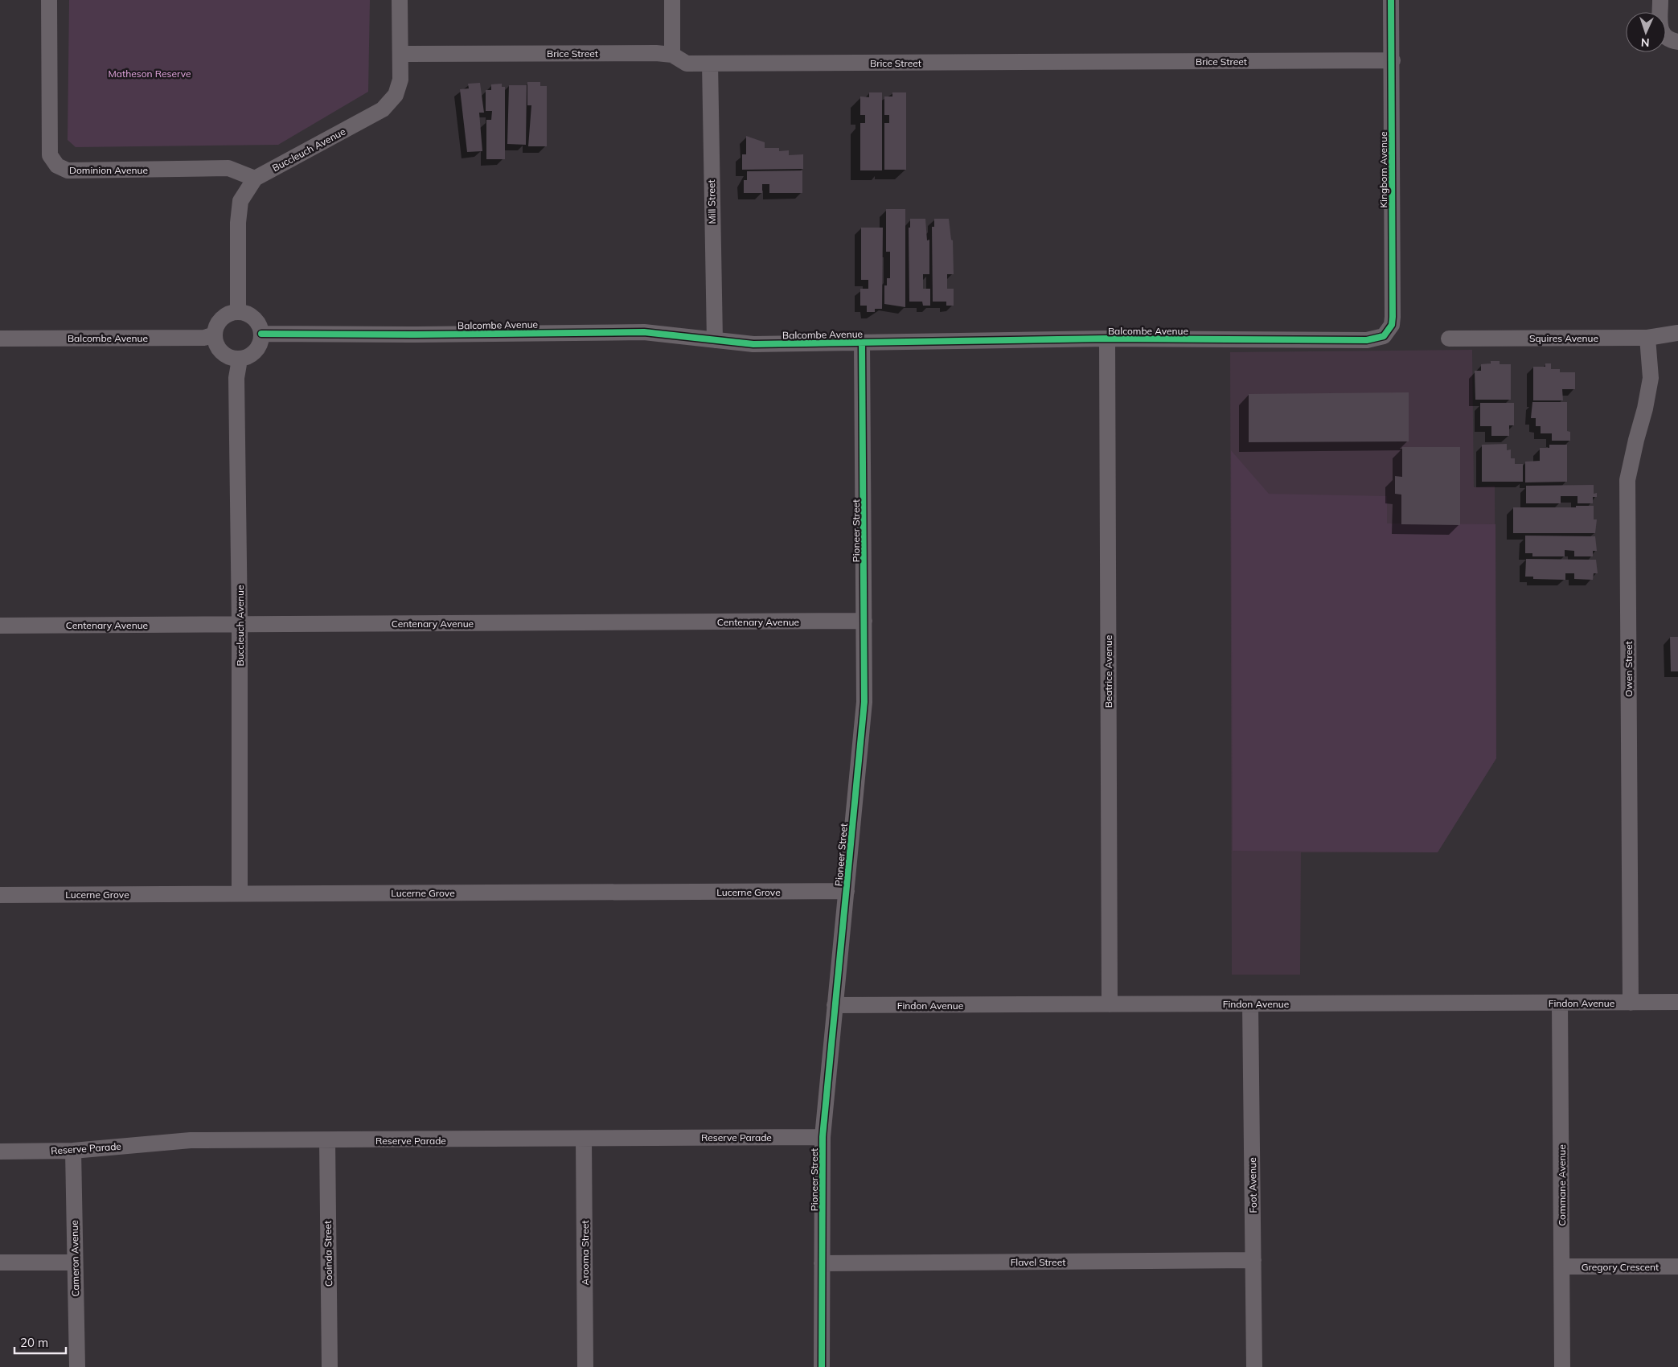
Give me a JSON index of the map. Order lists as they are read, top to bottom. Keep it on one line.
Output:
{"streets":{"street":["Brice Street","Buccleuch Avenue","Dominion Avenue","Kingborn Avenue","Mill Street","Balcombe Avenue","Squires Avenue","Pioneer Street","Centenary Avenue","Owen Street","Beatrice Avenue","Lucerne Grove","Findon Avenue","Reserve Parade","Foot Avenue","Commane Avenue","Arooma Street","Cooinda Street","Cameron Avenue","Flavel Street","Gregory Crescent"]},"crossings":[["Brice Street","Buccleuch Avenue"],["Brice Street","Kingborn Avenue"],["Brice Street","Mill Street"],["Buccleuch Avenue","Dominion Avenue"],["Buccleuch Avenue","Balcombe Avenue"],["Buccleuch Avenue","Centenary Avenue"],["Buccleuch Avenue","Lucerne Grove"],["Kingborn Avenue","Balcombe Avenue"],["Mill Street","Balcombe Avenue"],["Balcombe Avenue","Pioneer Street"],["Balcombe Avenue","Beatrice Avenue"],["Squires Avenue","Owen Street"],["Pioneer Street","Centenary Avenue"],["Pioneer Street","Lucerne Grove"],["Pioneer Street","Findon Avenue"],["Pioneer Street","Reserve Parade"],["Pioneer Street","Flavel Street"],["Owen Street","Findon Avenue"],["Beatrice Avenue","Findon Avenue"],["Findon Avenue","Foot Avenue"],["Findon Avenue","Commane Avenue"],["Reserve Parade","Arooma Street"],["Reserve Parade","Cooinda Street"],["Reserve Parade","Cameron Avenue"],["Foot Avenue","Flavel Street"],["Commane Avenue","Gregory Crescent"]],"parks":["Matheson Reserve"],"scale_bar":"20 m","north":"bottom"}
